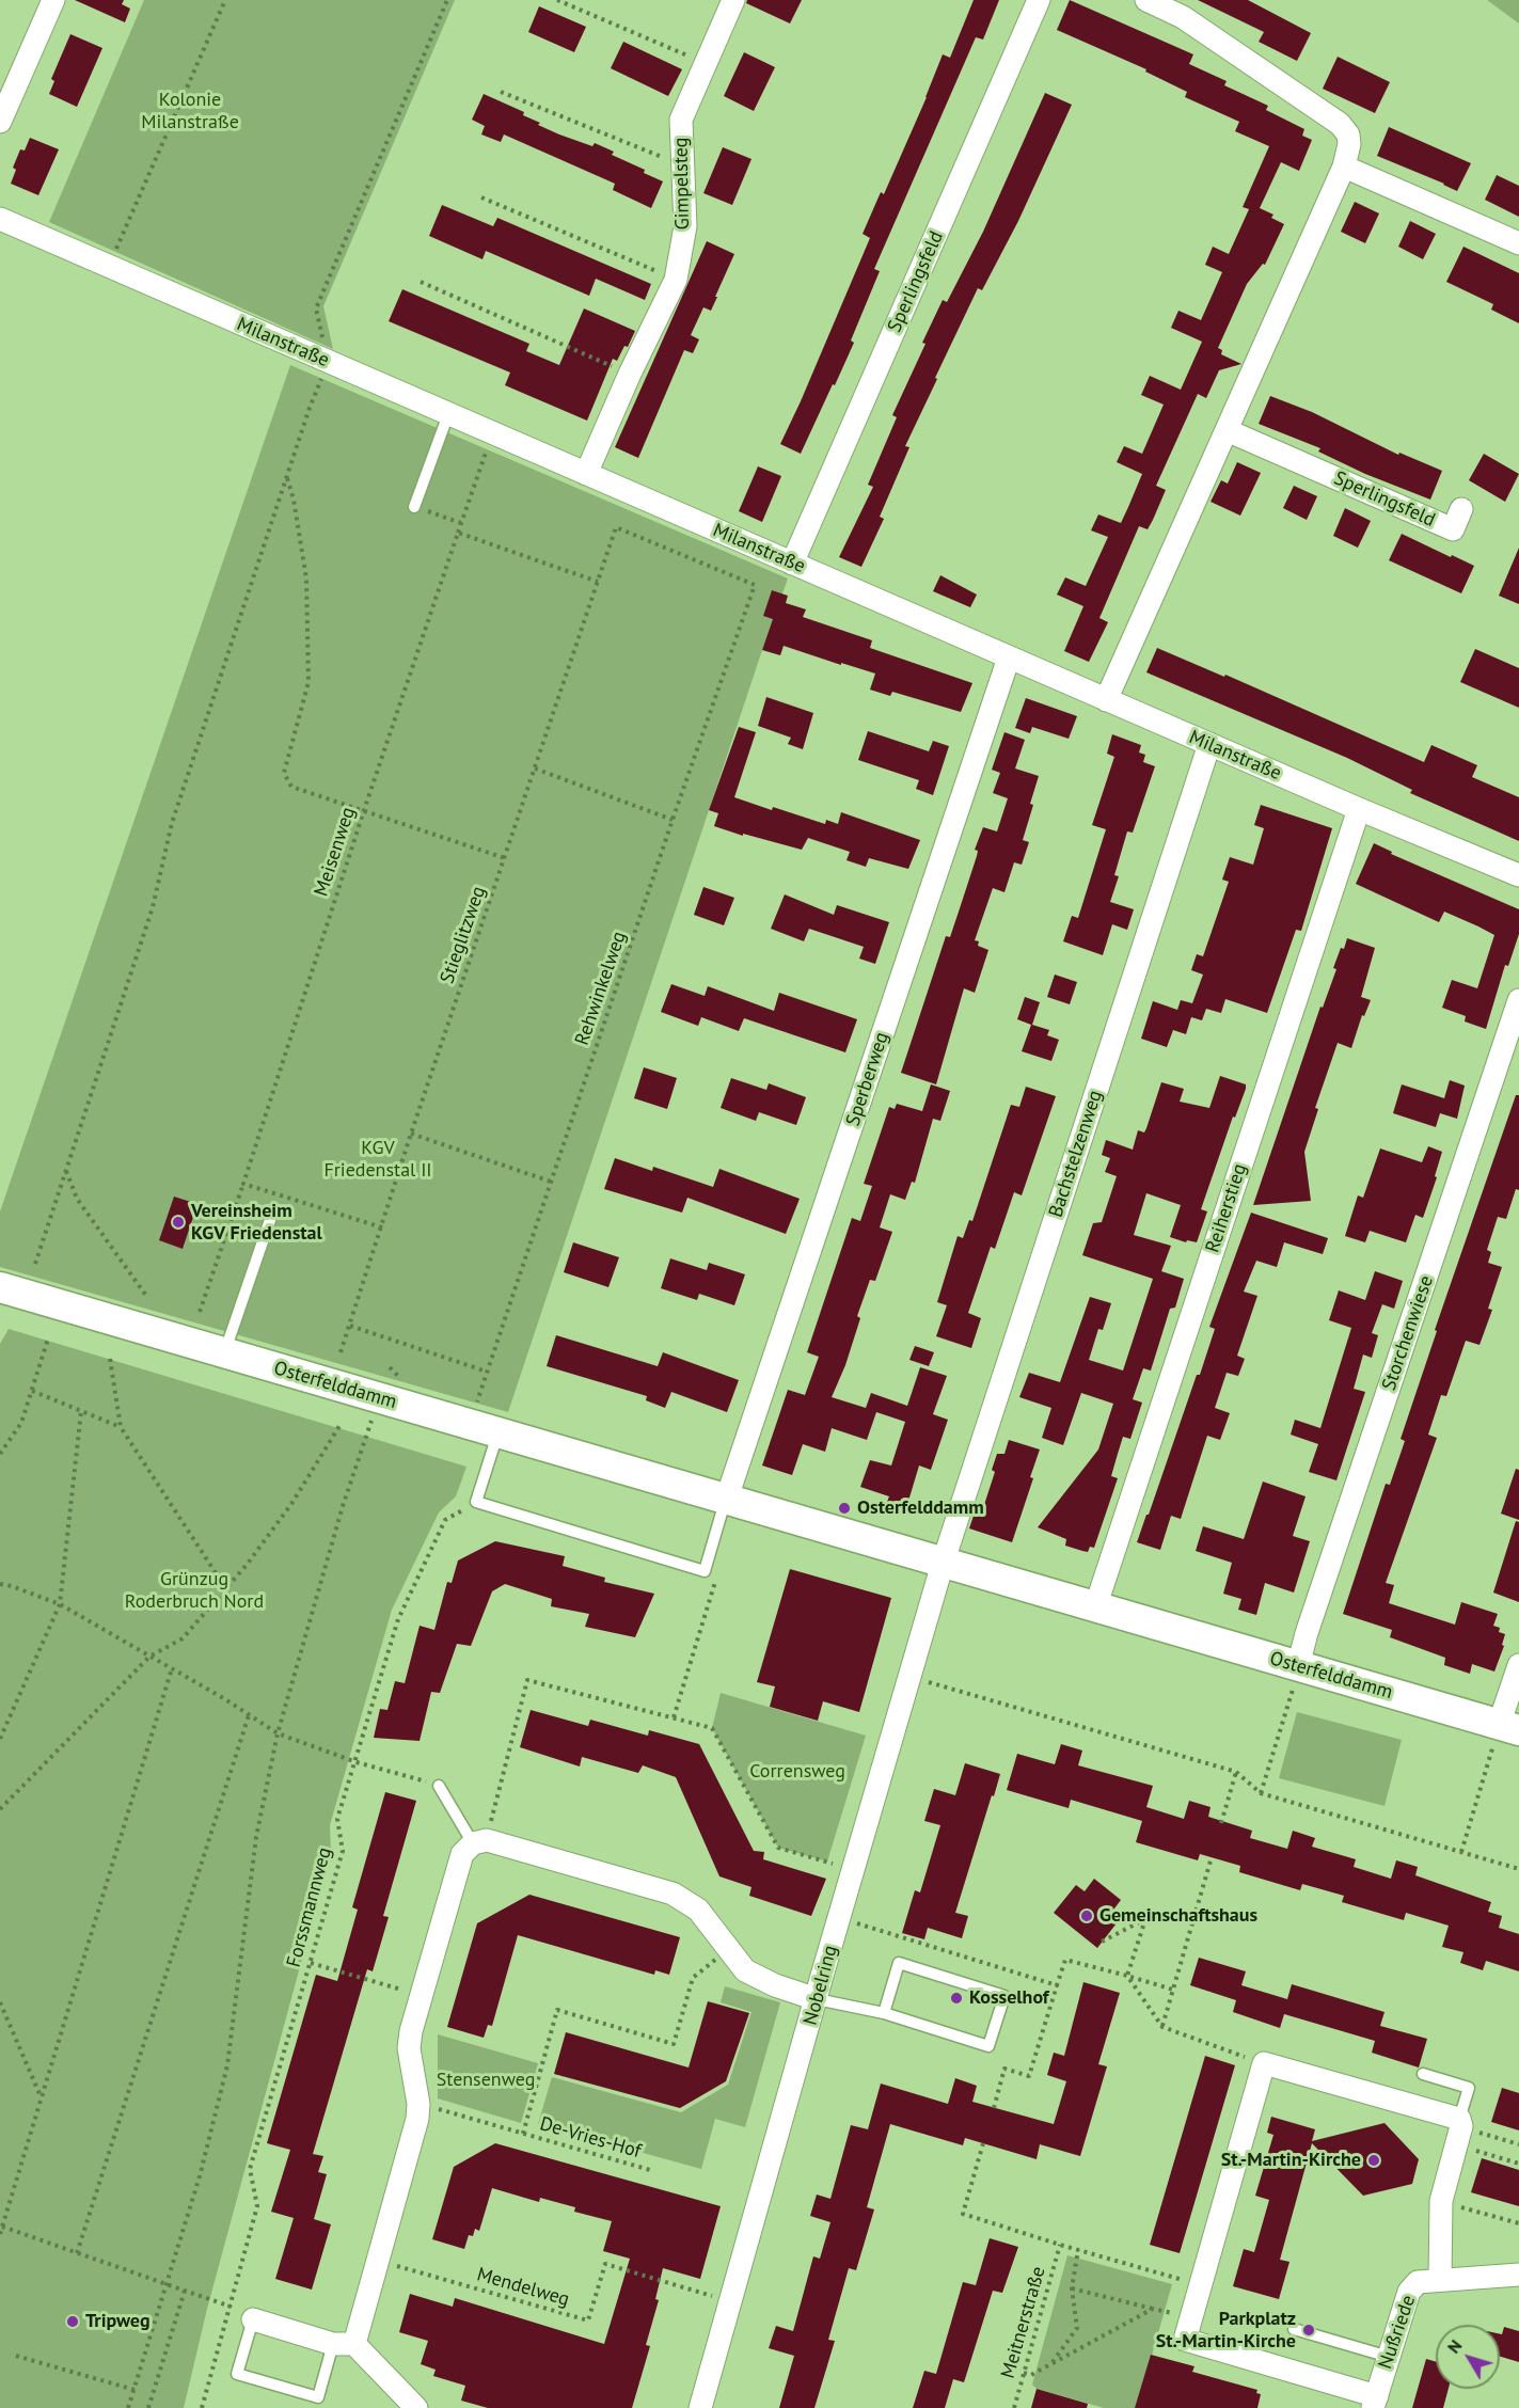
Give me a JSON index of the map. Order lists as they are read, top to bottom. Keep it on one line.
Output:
{"streets":{"street":["Gimpelsteg","Sperlingsfeld","Milanstraße","Sperberweg","Bachstelzenweg","Reiherstieg","Storchenwiese","Osterfelddamm","Nobelring","Nußriede"],"path":["Meisenweg","Stieglitzweg","Rehwinkelweg","Forssmannweg","De-Vries-Hof","Mendelweg","Meitnerstraße"]},"crossings":[["Gimpelsteg","Milanstraße"],["Sperlingsfeld","Milanstraße"],["Milanstraße","Meisenweg"],["Milanstraße","Sperberweg"],["Milanstraße","Bachstelzenweg"],["Milanstraße","Reiherstieg"],["Stieglitzweg","Rehwinkelweg"],["Sperberweg","Osterfelddamm"],["Bachstelzenweg","Osterfelddamm"],["Bachstelzenweg","Nobelring"],["Reiherstieg","Osterfelddamm"],["Storchenwiese","Osterfelddamm"],["Osterfelddamm","Nobelring"],["Nobelring","Mendelweg"]],"parks":["Kolonie Milanstraße","KGV Friedenstal II","Grünzug Roderbruch Nord","Corrensweg","Stensenweg"],"places":["Vereinsheim KGV Friedenstal","Osterfelddamm","Gemeinschaftshaus","Kosselhof","St.-Martin-Kirche","Tripweg","Parkplatz St.-Martin-Kirche"],"north":"top left"}
